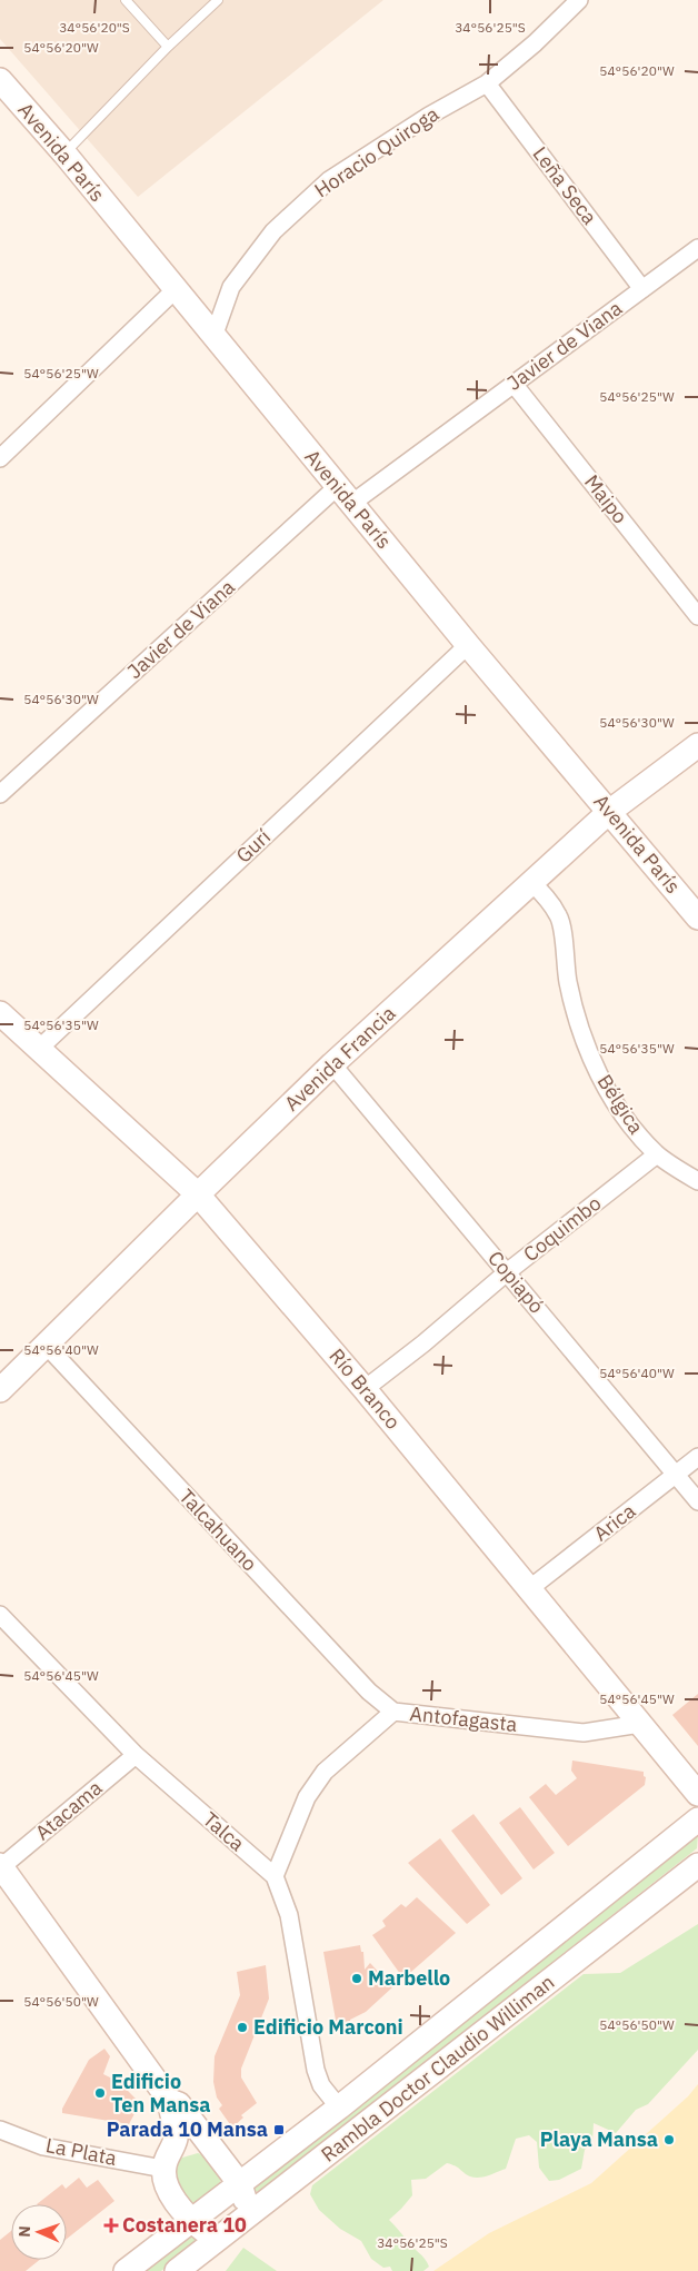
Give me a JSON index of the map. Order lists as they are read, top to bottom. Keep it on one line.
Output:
{"streets":{"street":["Avenida París","Horacio Quiroga","Leña Seca","Javier de Viana","Maipo","Gurí","Avenida Francia","Bélgica","Coquimbo","Copiapó","Río Branco","Arica","Talcahuano","Antofagasta","Atacama","Talca","Rambla Doctor Claudio Williman","La Plata"]},"crossings":[["Avenida París","Horacio Quiroga"],["Avenida París","Javier de Viana"],["Avenida París","Gurí"],["Avenida París","Avenida Francia"],["Horacio Quiroga","Leña Seca"],["Leña Seca","Javier de Viana"],["Javier de Viana","Maipo"],["Gurí","Río Branco"],["Avenida Francia","Bélgica"],["Avenida Francia","Copiapó"],["Avenida Francia","Río Branco"],["Avenida Francia","Talcahuano"],["Bélgica","Coquimbo"],["Coquimbo","Copiapó"],["Coquimbo","Río Branco"],["Copiapó","Arica"],["Río Branco","Arica"],["Río Branco","Antofagasta"],["Talcahuano","Antofagasta"],["Antofagasta","Talca"],["Atacama","Talca"],["Talca","Rambla Doctor Claudio Williman"]],"places":{"other":["Marbello","Edificio Marconi","Edificio Ten Mansa","Playa Mansa"],"transit":["Parada 10 Mansa"],"health":["Costanera 10"]},"north":"left","coordinates":["34°56'20\"S","34°56'25\"S","54°56'20\"W","54°56'25\"W","54°56'30\"W","54°56'35\"W","54°56'40\"W","54°56'45\"W","54°56'50\"W"]}
